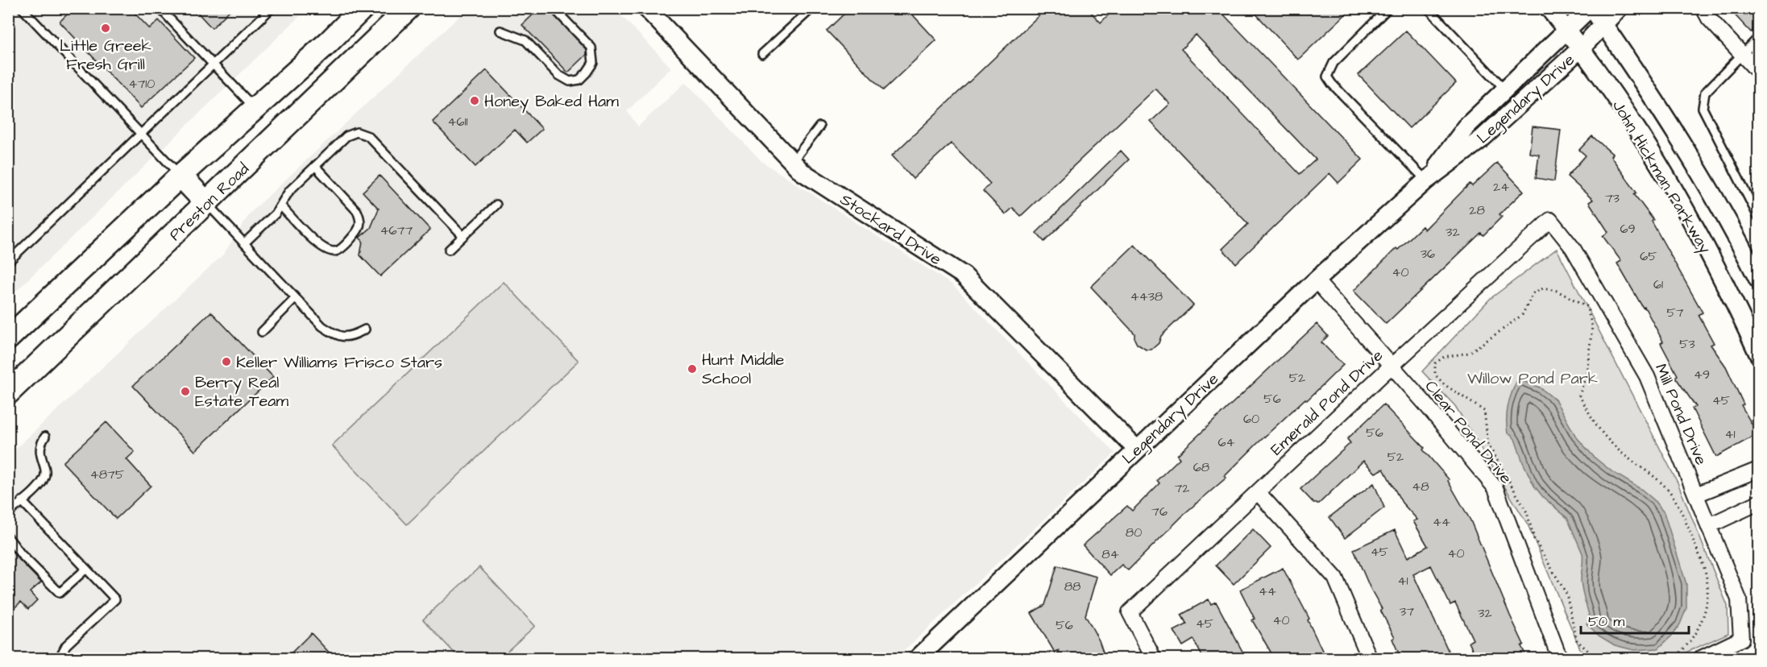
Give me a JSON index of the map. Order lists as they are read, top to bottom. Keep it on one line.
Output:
{"streets":{"main road":["Preston Road"],"street":["Legendary Drive","John Hickman Parkway","Stockard Drive","Emerald Pond Drive","Mill Pond Drive","Clear Pond Drive"]},"crossings":[["Legendary Drive","John Hickman Parkway"],["Legendary Drive","Stockard Drive"],["Legendary Drive","Clear Pond Drive"],["Emerald Pond Drive","Mill Pond Drive"],["Emerald Pond Drive","Clear Pond Drive"]],"parks":["Willow Pond Park"],"places":["Little Greek Fresh Grill","Honey Baked Ham","Keller Williams Frisco Stars","Hunt Middle School","Berry Real Estate Team"],"house_numbers":["4710","4611","24","73","28","69","4677","32","36","65","40","61","4438","57","53","49","52","56","45","60","56","41","64","52","68","4875","48","72","76","44","80","45","40","84","41","88","44","37","32","40","45","56"],"scale_bar":"50 m"}
